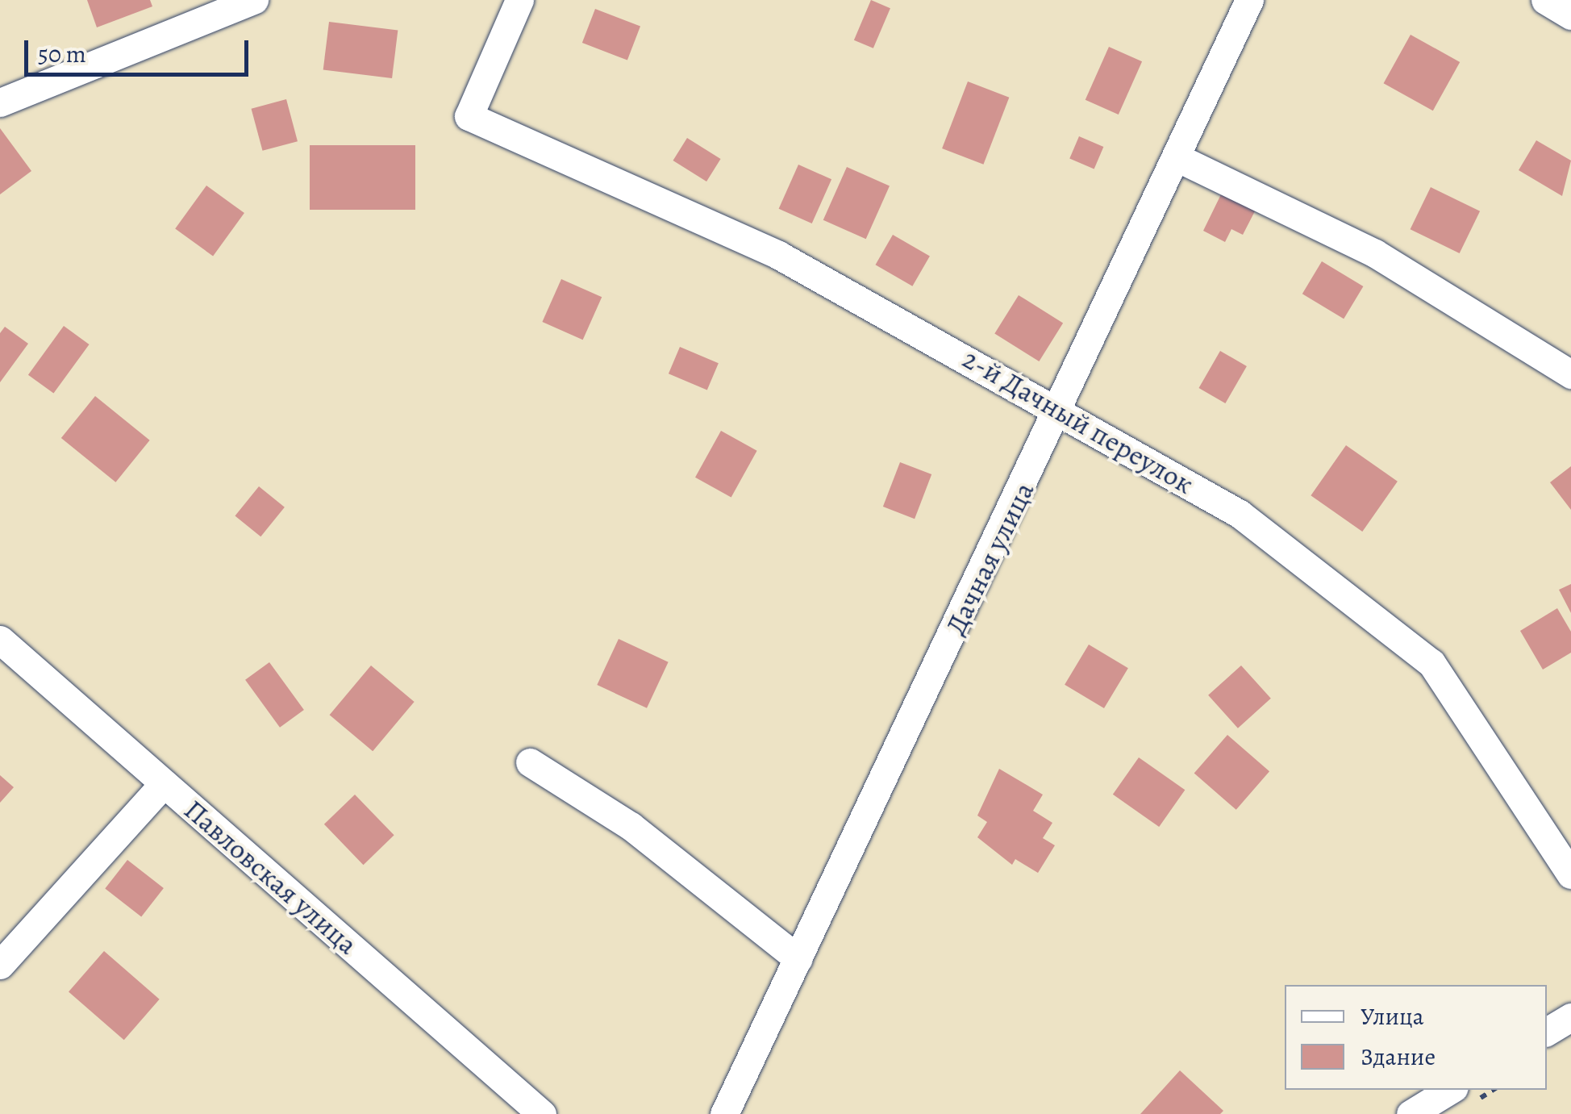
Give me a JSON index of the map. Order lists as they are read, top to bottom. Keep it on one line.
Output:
{"streets":{"street":["2-й Дачный переулок","Дачная улица","Павловская улица"]},"crossings":[["2-й Дачный переулок","Дачная улица"]],"legend":["Улица","Здание"],"scale_bar":"50 m"}
